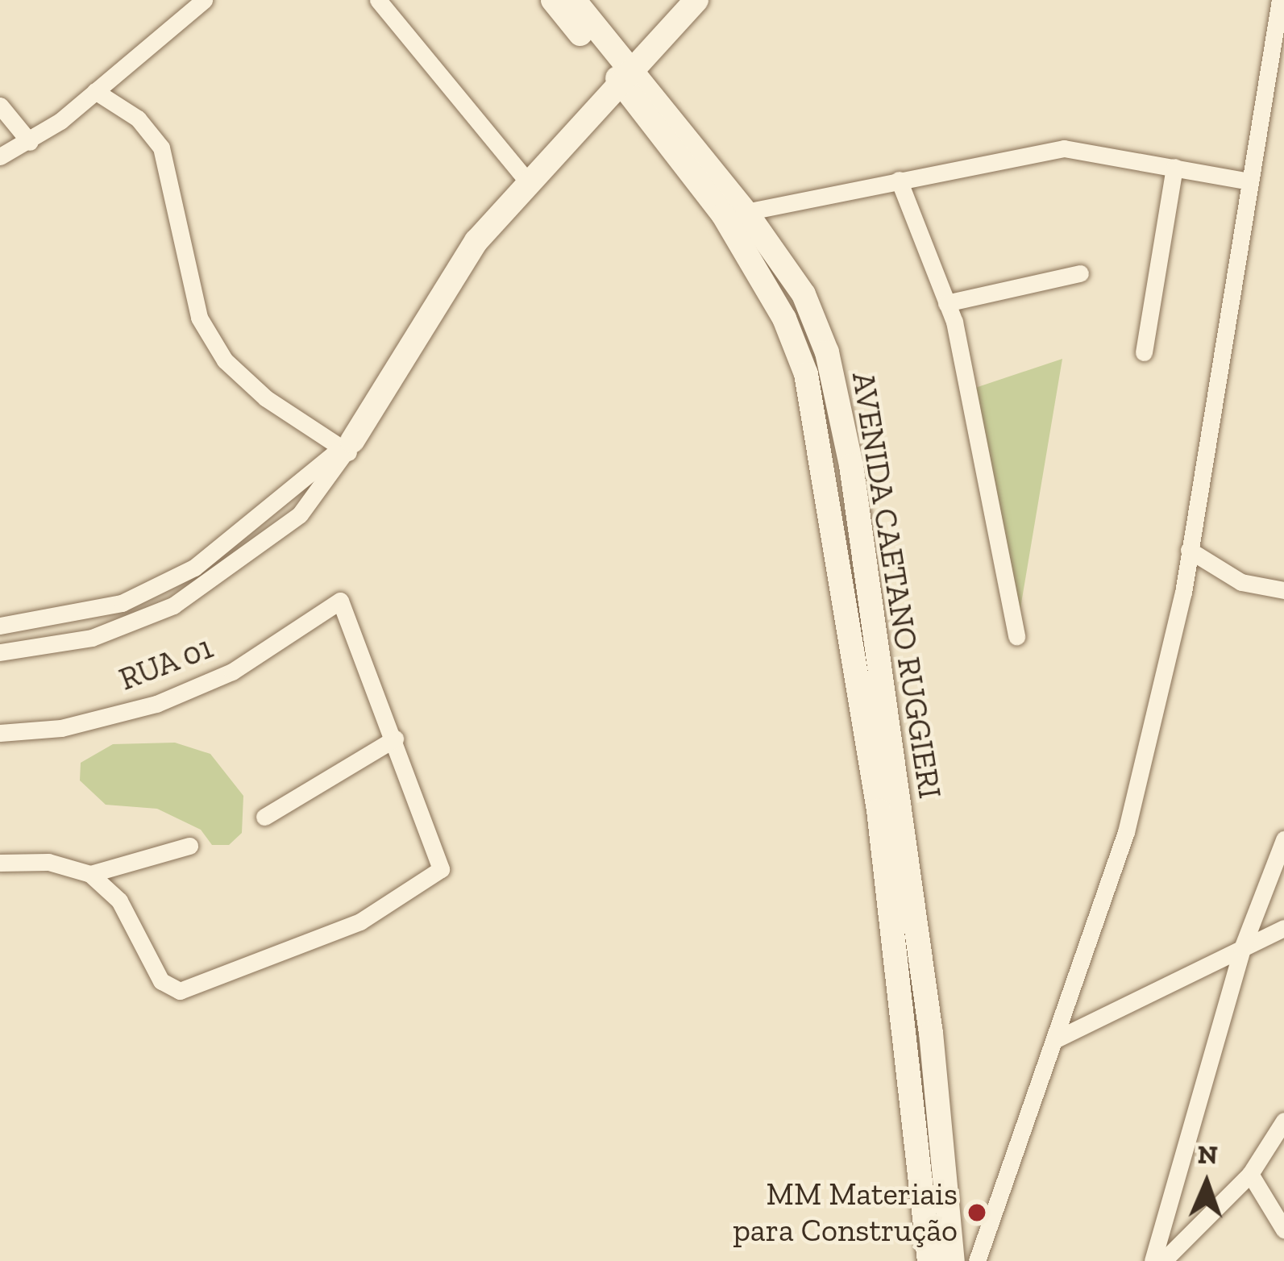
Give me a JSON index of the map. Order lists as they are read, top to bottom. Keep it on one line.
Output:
{"streets":{"main road":["AVENIDA CAETANO RUGGIERI"],"street":["RUA 01"]},"places":["MM Materiais para Construção"],"north":"top"}
